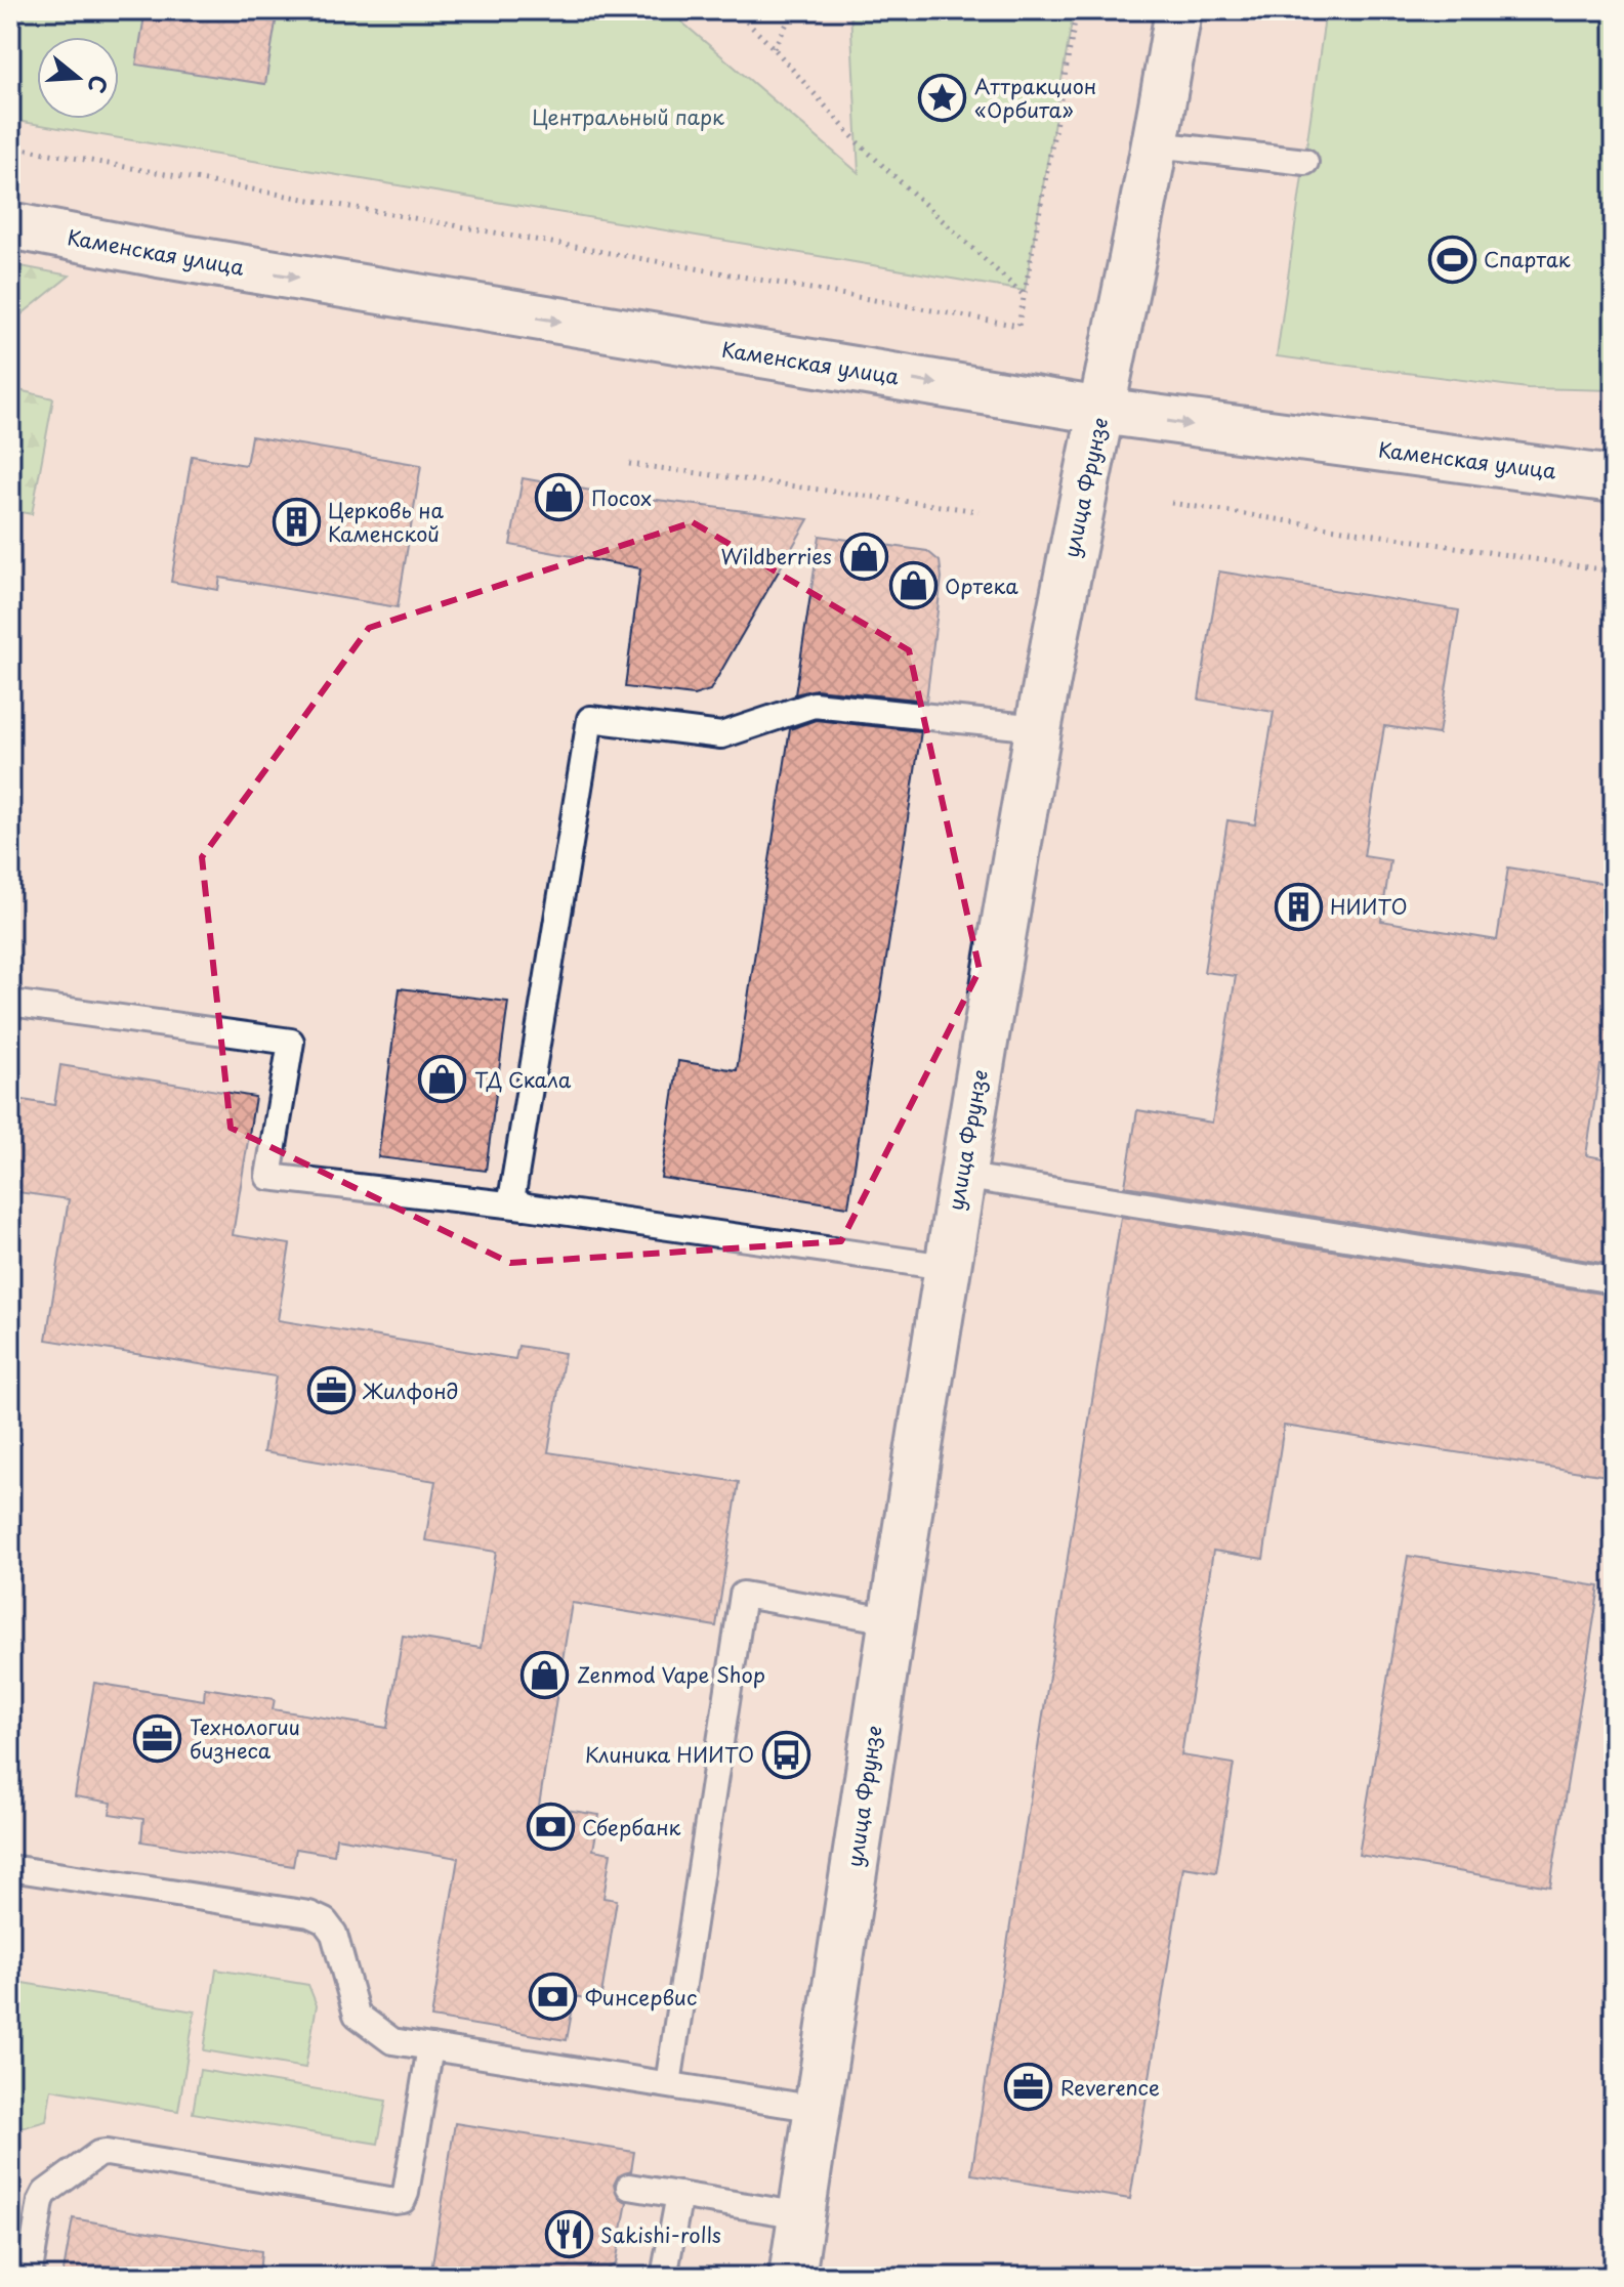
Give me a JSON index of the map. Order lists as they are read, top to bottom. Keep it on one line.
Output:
{"streets":{"main road":["Каменская улица","улица Фрунзе"]},"crossings":[["Каменская улица","улица Фрунзе"]],"one_way":["Каменская улица"],"parks":["Центральный парк"],"places":{"place":["Аттракцион «Орбита»"],"sports":["Спартак"],"shop":["Посох","Wildberries","Ортека","ТД Скала","Zenmod Vape Shop"],"building":["Церковь на Каменской","НИИТО"],"office":["Жилфонд","Технологии бизнеса","Reverence"],"bus stop":["Клиника НИИТО"],"bank":["Сбербанк","Финсервис"],"restaurant":["Sakishi-rolls"]},"north":"right"}
